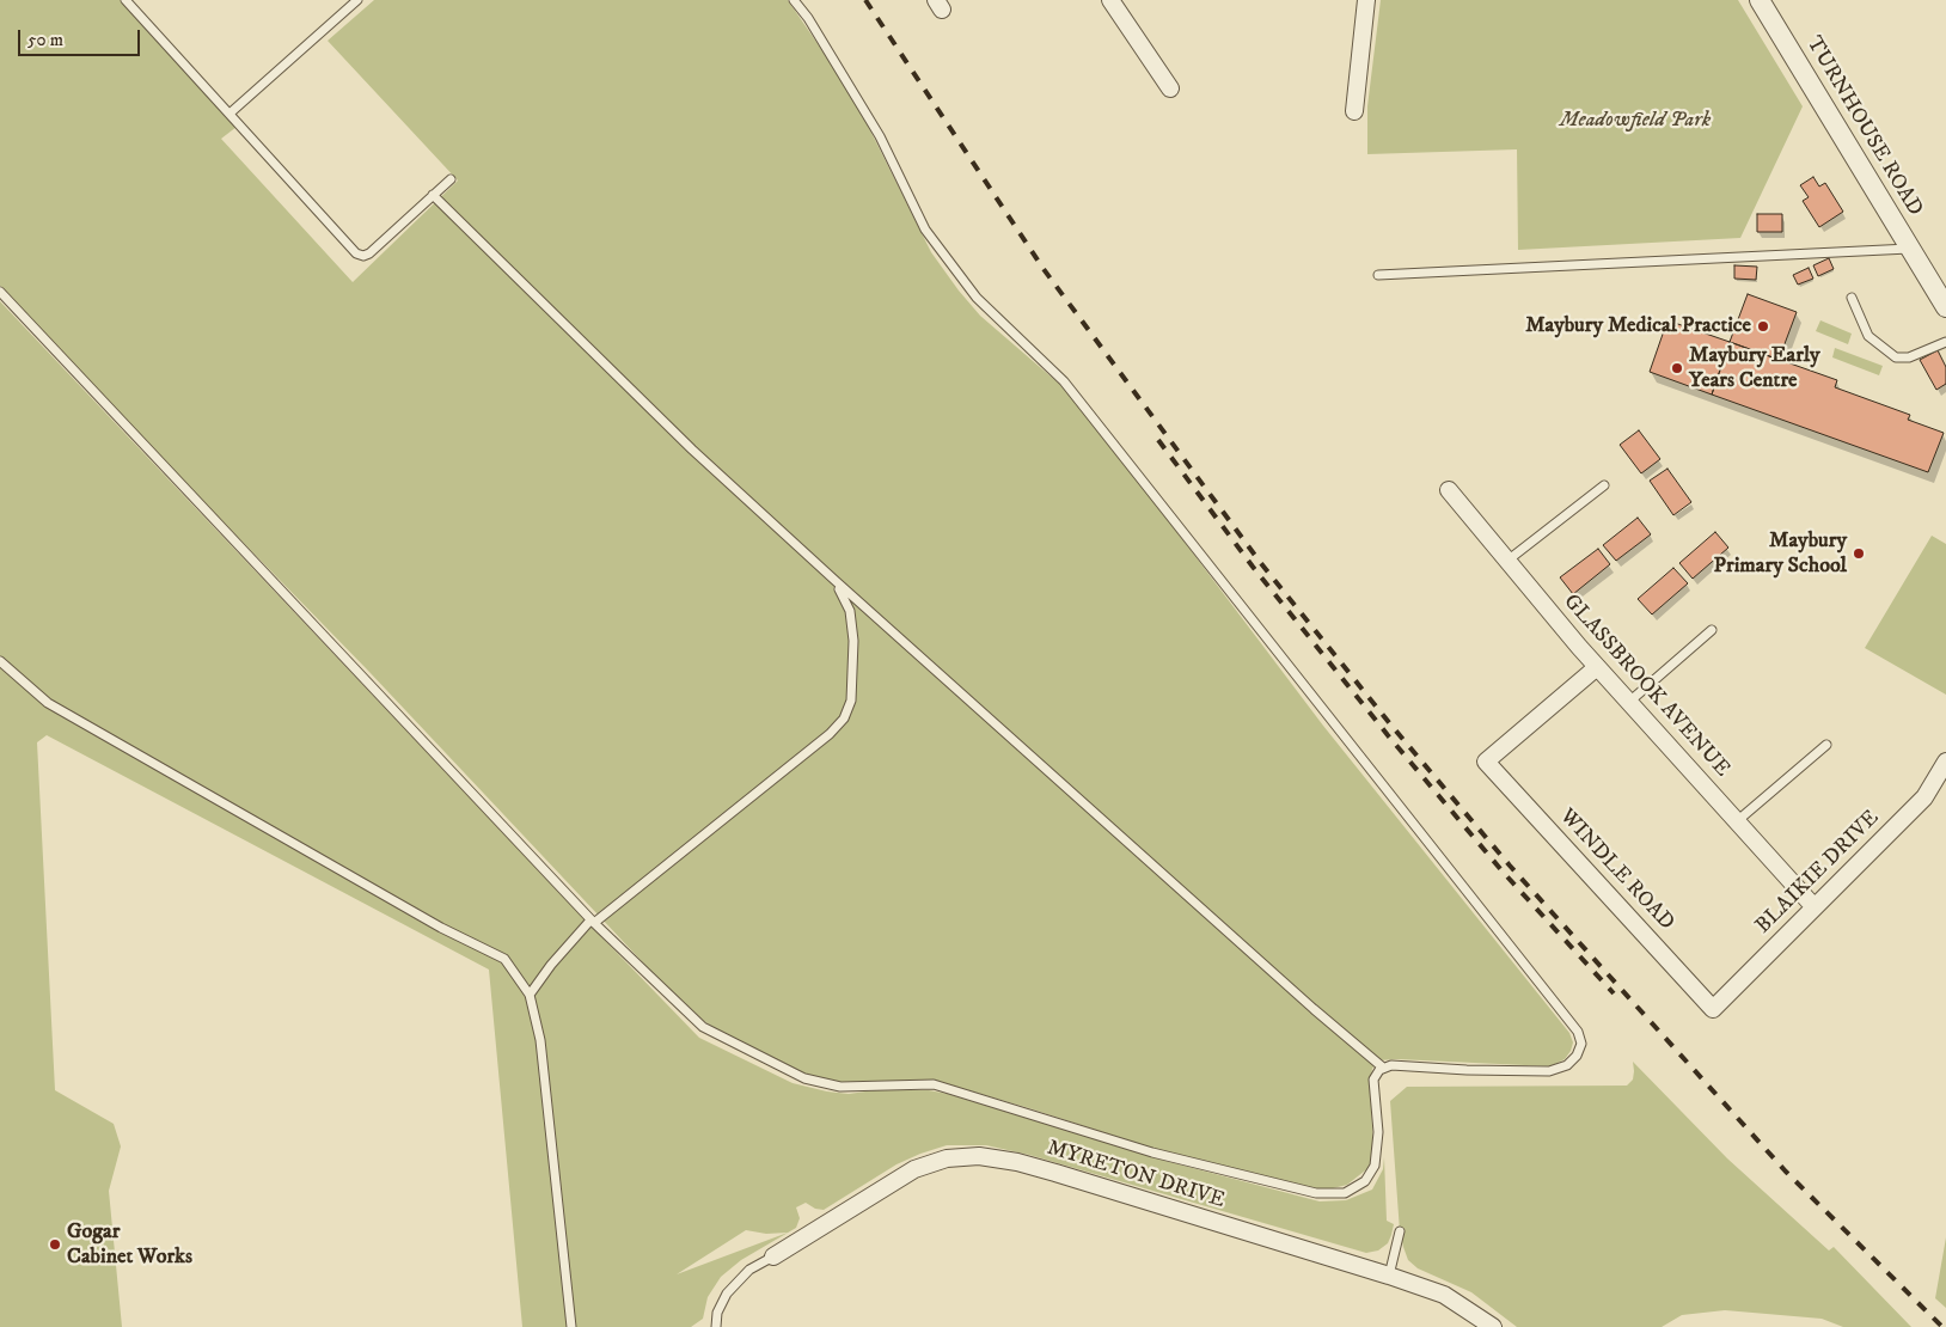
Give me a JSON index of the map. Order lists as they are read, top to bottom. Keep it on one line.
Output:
{"streets":{"street":["TURNHOUSE ROAD","GLASSBROOK AVENUE","WINDLE ROAD","BLAIKIE DRIVE","MYRETON DRIVE"]},"crossings":[["GLASSBROOK AVENUE","WINDLE ROAD"],["GLASSBROOK AVENUE","BLAIKIE DRIVE"],["WINDLE ROAD","BLAIKIE DRIVE"]],"parks":["Meadowfield Park"],"places":["Maybury Medical Practice","Maybury Early Years Centre","Maybury Primary School","Gogar Cabinet Works"],"scale_bar":"50 m"}
